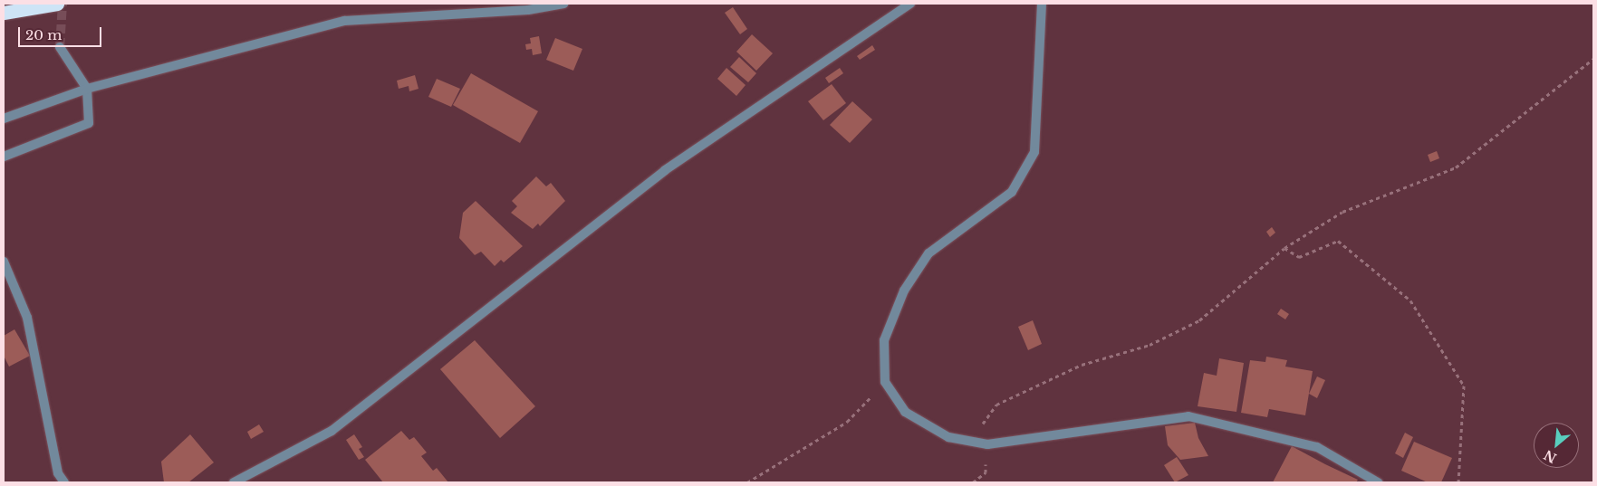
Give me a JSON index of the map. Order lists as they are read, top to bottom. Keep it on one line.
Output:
{"scale_bar":"20 m","north":"bottom left"}
